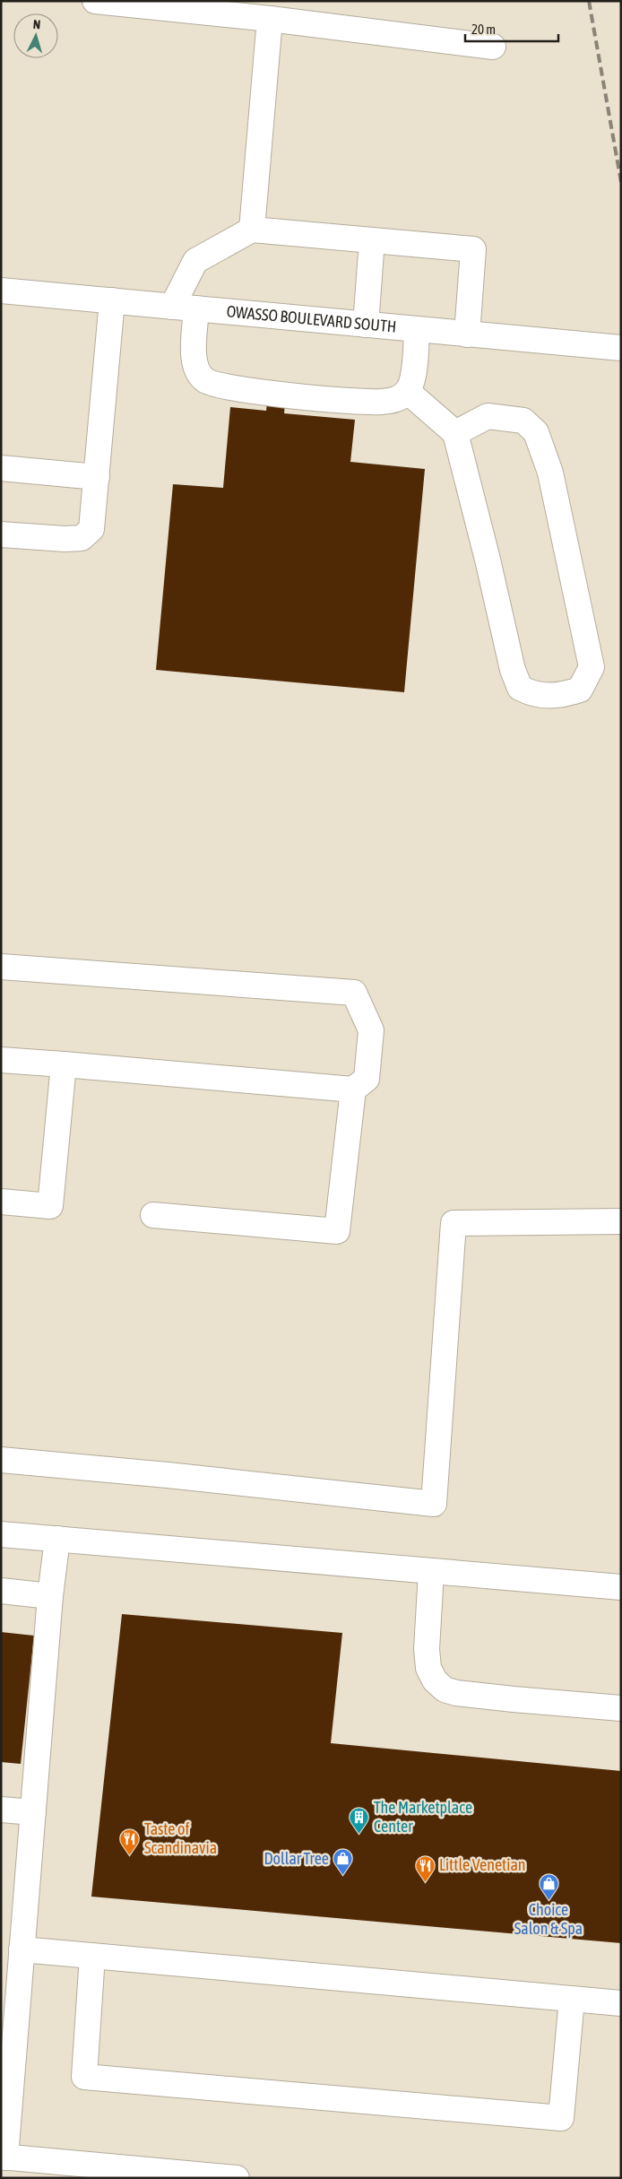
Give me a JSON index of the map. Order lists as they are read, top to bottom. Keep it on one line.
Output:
{"streets":{"street":["OWASSO BOULEVARD SOUTH"]},"places":{"building":["The Marketplace Center"],"restaurant":["Taste of Scandinavia","Little Venetian"],"shop":["Dollar Tree","Choice Salon & Spa"]},"scale_bar":"20 m","north":"top"}
